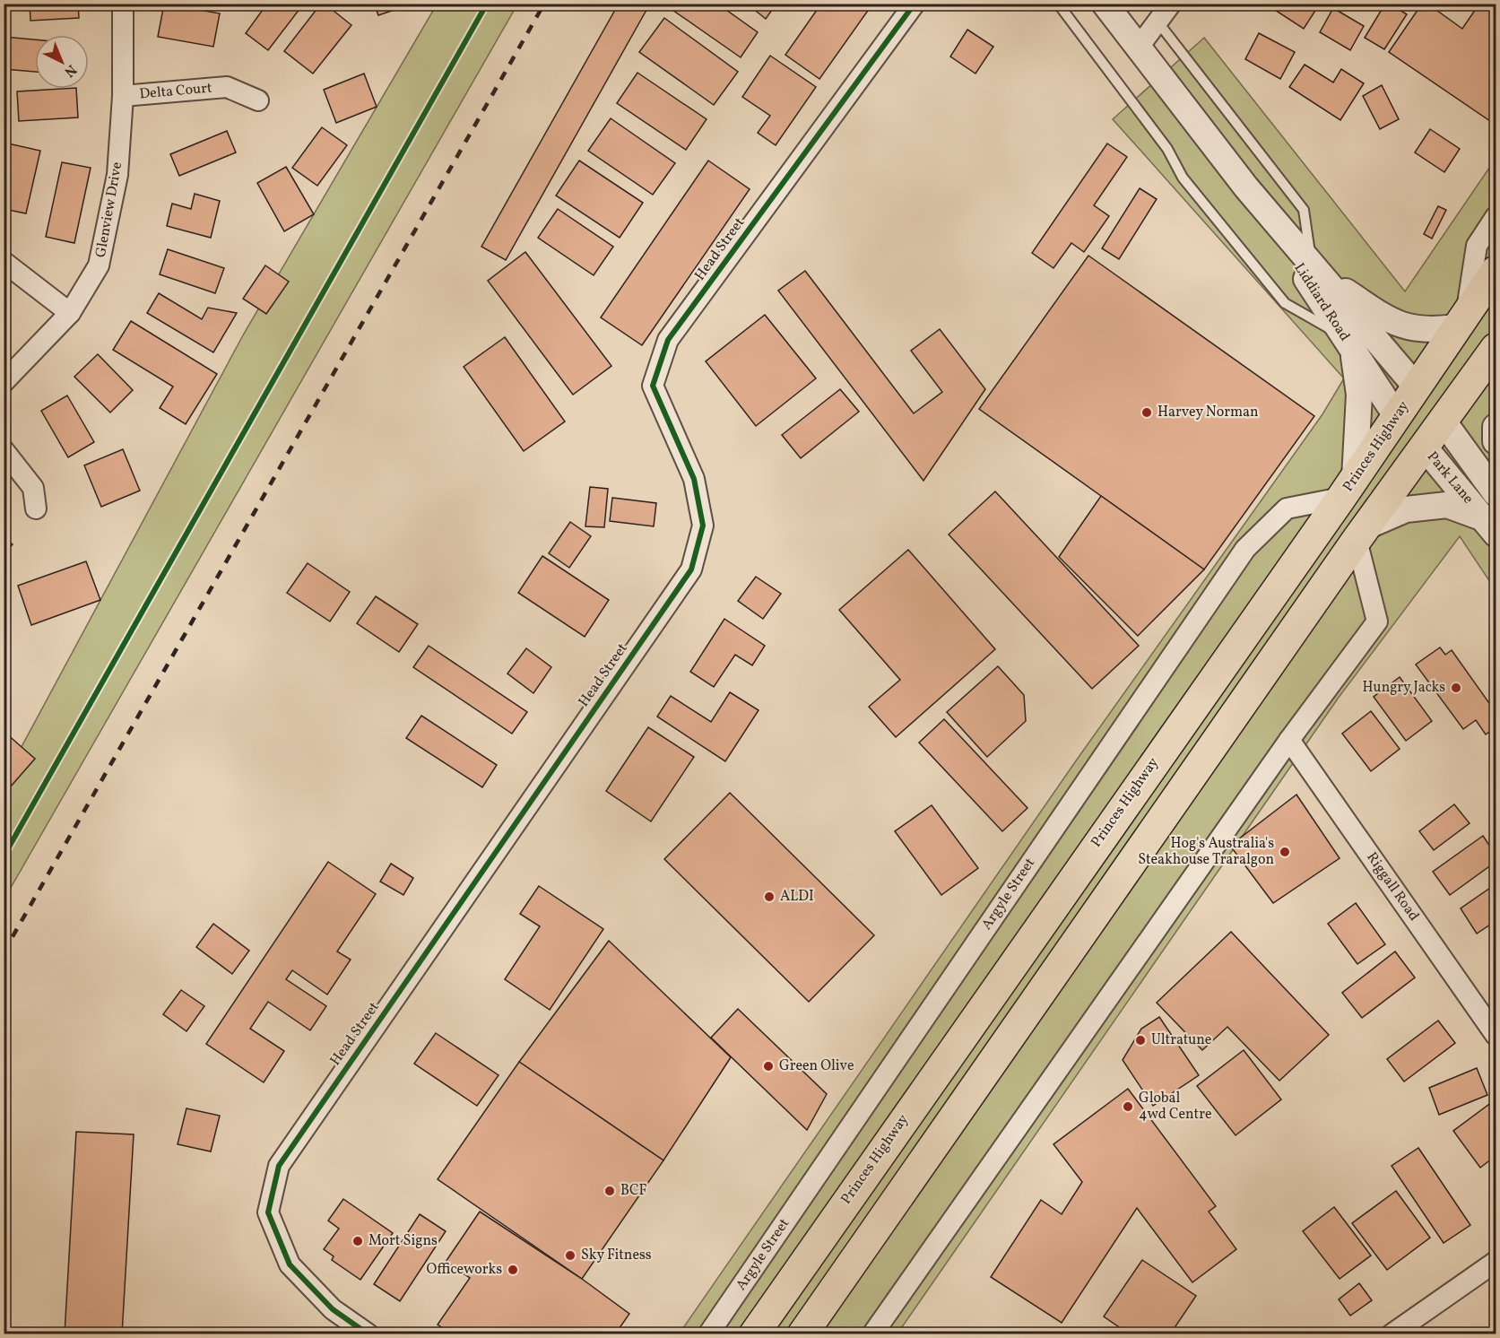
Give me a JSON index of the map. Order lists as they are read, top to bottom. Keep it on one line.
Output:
{"streets":{"highway":["Princes Highway"],"street":["Delta Court","Glenview Drive","Head Street","Liddiard Road","Park Lane","Riggall Road","Argyle Street"]},"crossings":[["Delta Court","Glenview Drive"],["Liddiard Road","Princes Highway"],["Princes Highway","Argyle Street"]],"places":["Harvey Norman","Hungry Jacks","Hog's Australia's Steakhouse Traralgon","ALDI","Ultratune","Green Olive","Global 4wd Centre","BCF","Mort Signs","Sky Fitness","Officeworks"],"north":"bottom right"}
